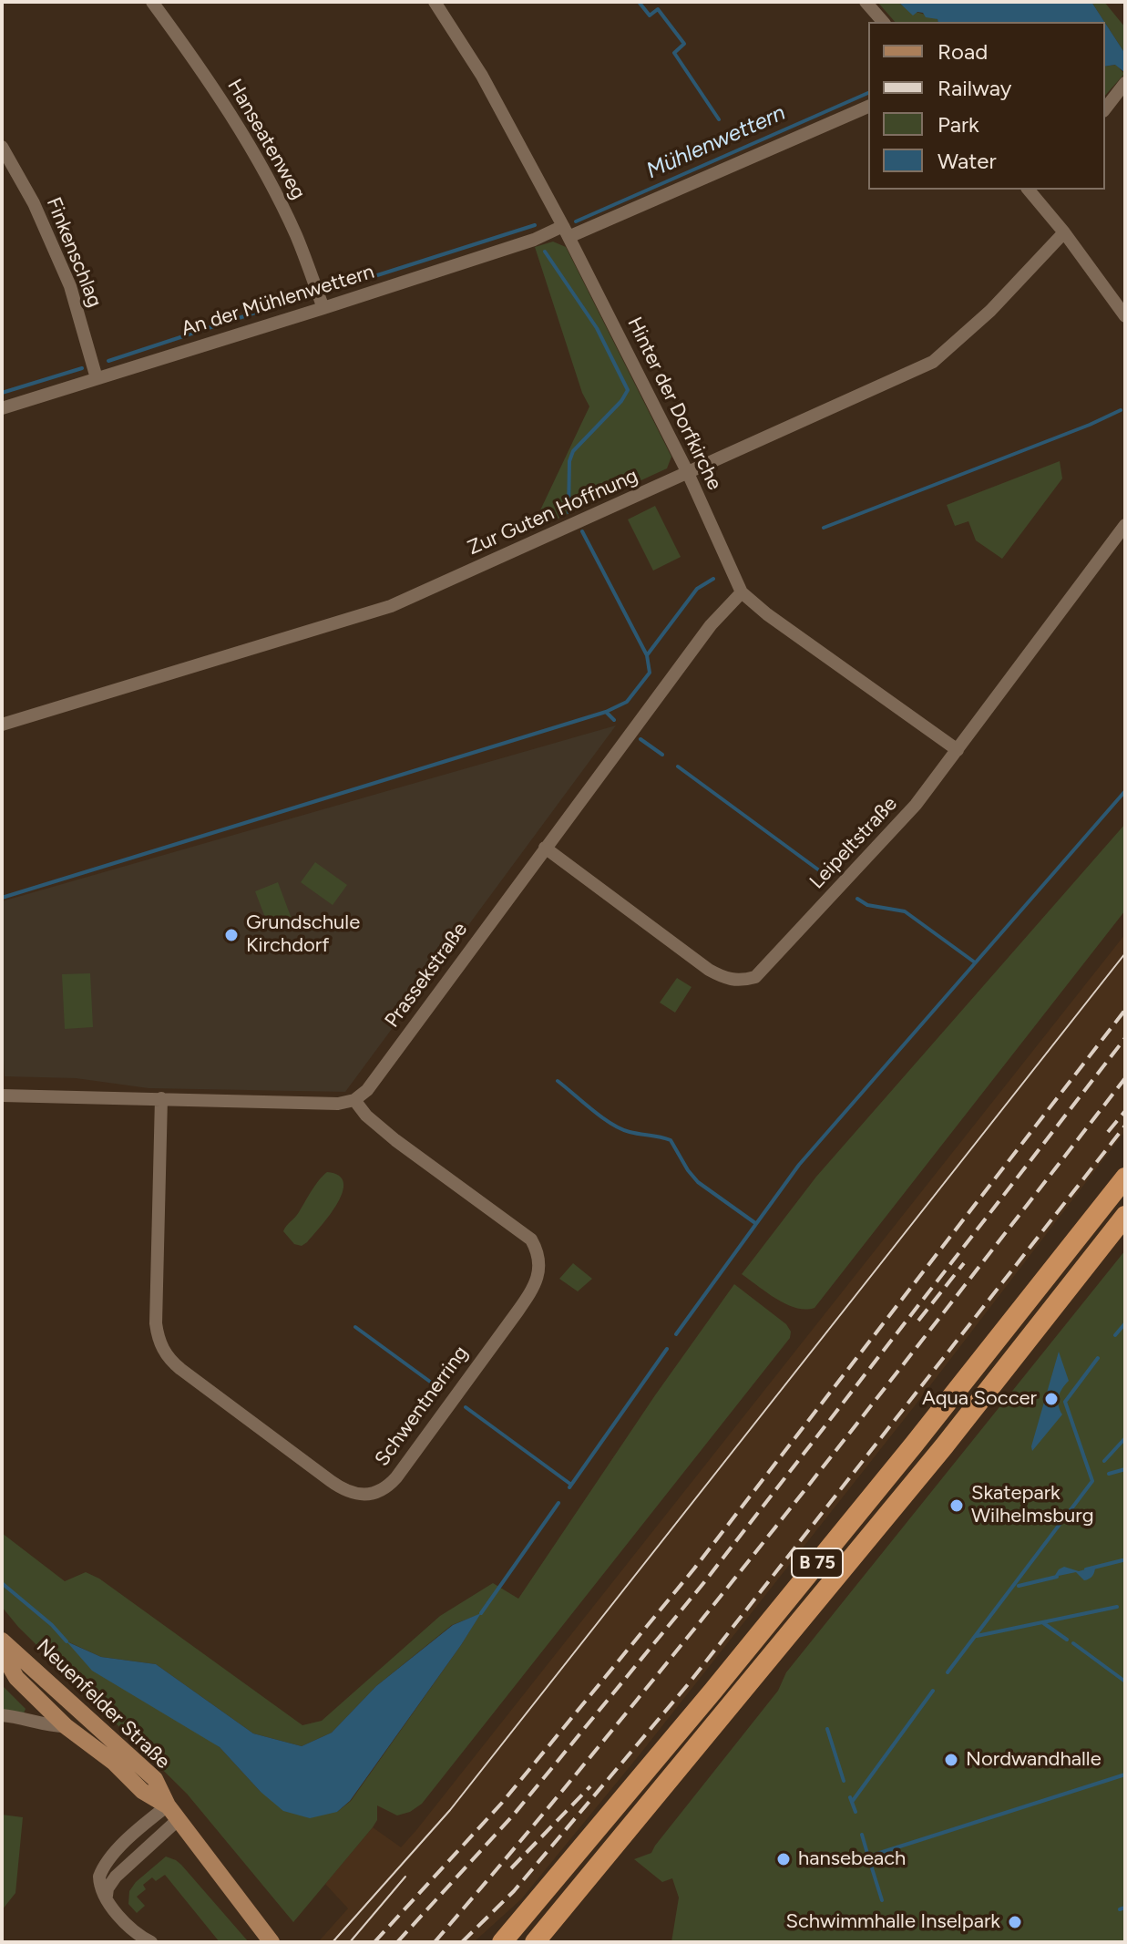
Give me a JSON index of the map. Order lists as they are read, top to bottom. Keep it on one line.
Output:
{"streets":{"highway":["B 75"],"main road":["Neuenfelder Straße"],"street":["Hanseatenweg","Finkenschlag","An der Mühlenwettern","Hinter der Dorfkirche","Zur Guten Hoffnung","Leipeltstraße","Prassekstraße","Schwentnerring"]},"crossings":[["Hanseatenweg","An der Mühlenwettern"],["Finkenschlag","An der Mühlenwettern"],["An der Mühlenwettern","Hinter der Dorfkirche"],["Hinter der Dorfkirche","Zur Guten Hoffnung"],["Hinter der Dorfkirche","Leipeltstraße"],["Hinter der Dorfkirche","Prassekstraße"],["Leipeltstraße","Prassekstraße"],["Prassekstraße","Schwentnerring"]],"water":["Mühlenwettern"],"places":["Grundschule Kirchdorf","Aqua Soccer","Skatepark Wilhelmsburg","Nordwandhalle","hansebeach","Schwimmhalle Inselpark"],"legend":["Road","Railway","Park","Water"]}
